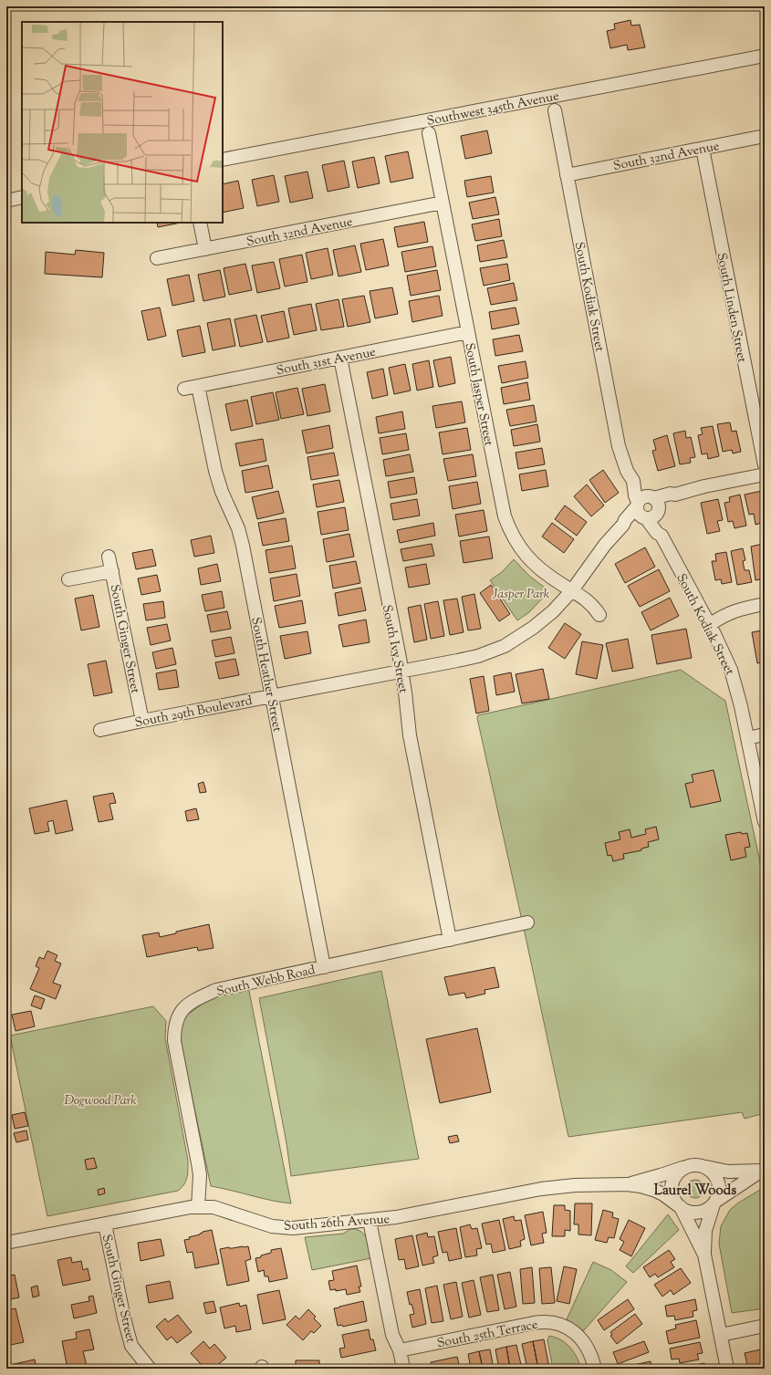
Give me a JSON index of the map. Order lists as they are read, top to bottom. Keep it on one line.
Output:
{"streets":{"street":["Southwest 345th Avenue","South 32nd Avenue","South Kodiak Street","South Linden Street","South 31st Avenue","South Jasper Street","South Ginger Street","South Ivy Street","South Heather Street","South 29th Boulevard","South Webb Road","South 26th Avenue","South 25th Terrace"]},"crossings":[["South 32nd Avenue","South Kodiak Street"],["South 32nd Avenue","South Linden Street"],["South 32nd Avenue","South Jasper Street"],["South Kodiak Street","South 29th Boulevard"],["South 31st Avenue","South Jasper Street"],["South 31st Avenue","South Ivy Street"],["South 31st Avenue","South Heather Street"],["South Jasper Street","South 29th Boulevard"],["South Ginger Street","South 29th Boulevard"],["South Ginger Street","South 26th Avenue"],["South Ivy Street","South 29th Boulevard"],["South Ivy Street","South Webb Road"],["South Heather Street","South 29th Boulevard"],["South Heather Street","South Webb Road"],["South Webb Road","South 26th Avenue"]],"districts":["Laurel Woods"],"parks":["Jasper Park","Dogwood Park"]}
